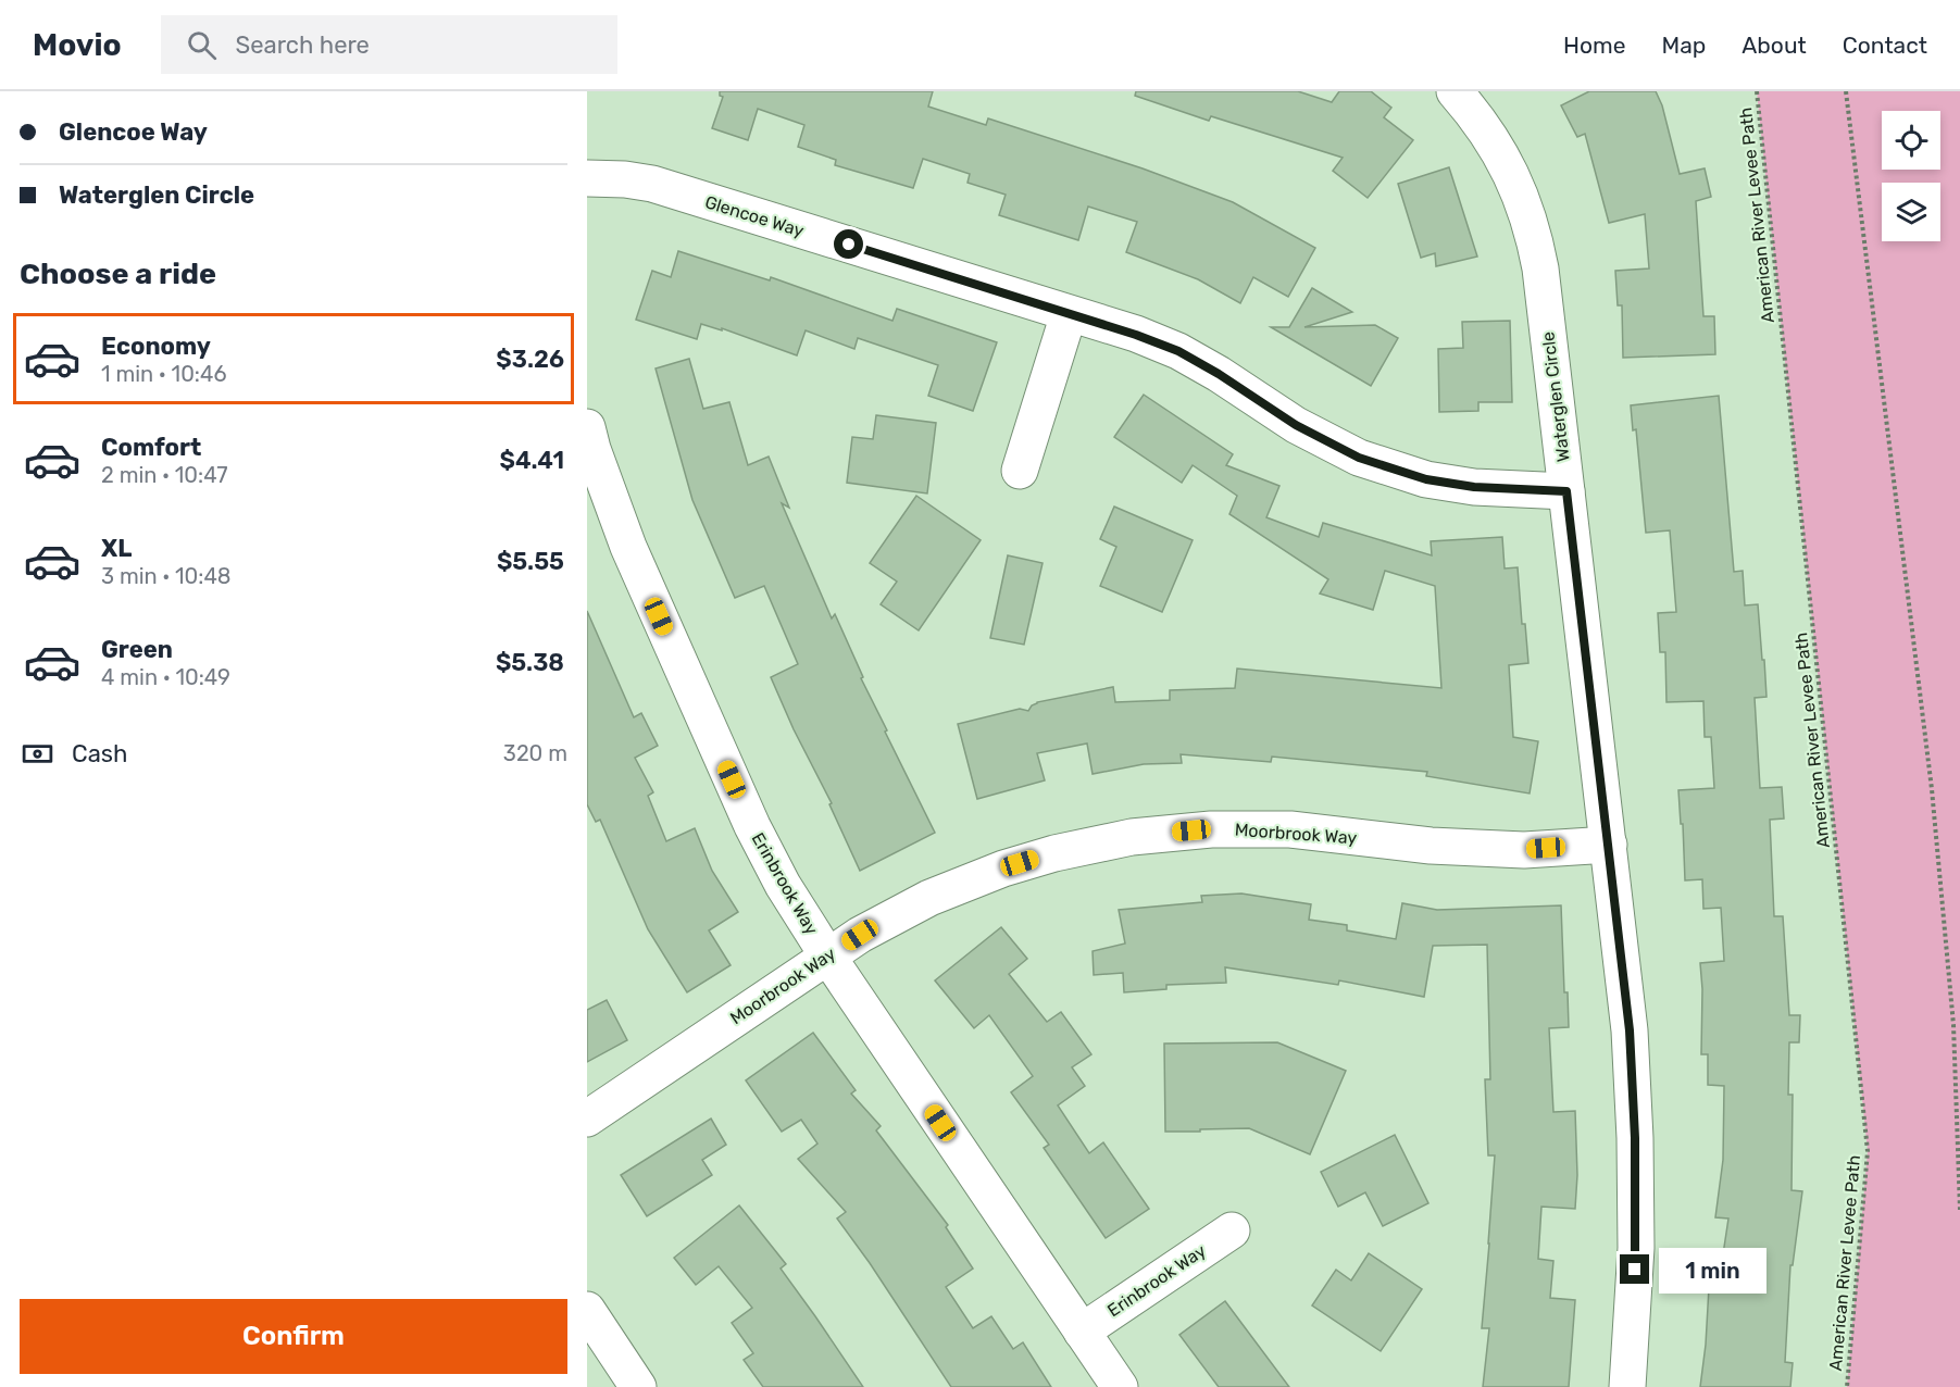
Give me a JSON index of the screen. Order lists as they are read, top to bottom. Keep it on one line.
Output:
{"streets":{"street":["Glencoe Way","Waterglen Circle","Moorbrook Way","Erinbrook Way"],"path":["American River Levee Path"]},"crossings":[["Glencoe Way","Waterglen Circle"],["Waterglen Circle","Moorbrook Way"],["Moorbrook Way","Erinbrook Way"]],"page":{"header":"Movio","search":"Search here","nav":["Home","Map","About","Contact"],"banner":["Glencoe Way","Waterglen Circle"],"heading":"Choose a ride","list":[{"name":"Economy","note":"1 min · 10:46","value":"$3.26"},{"name":"Comfort","note":"2 min · 10:47","value":"$4.41"},{"name":"XL","note":"3 min · 10:48","value":"$5.55"},{"name":"Green","note":"4 min · 10:49","value":"$5.38"}],"pay":["Cash","320 m"],"bubble":"1 min","buttons":"Confirm"}}
